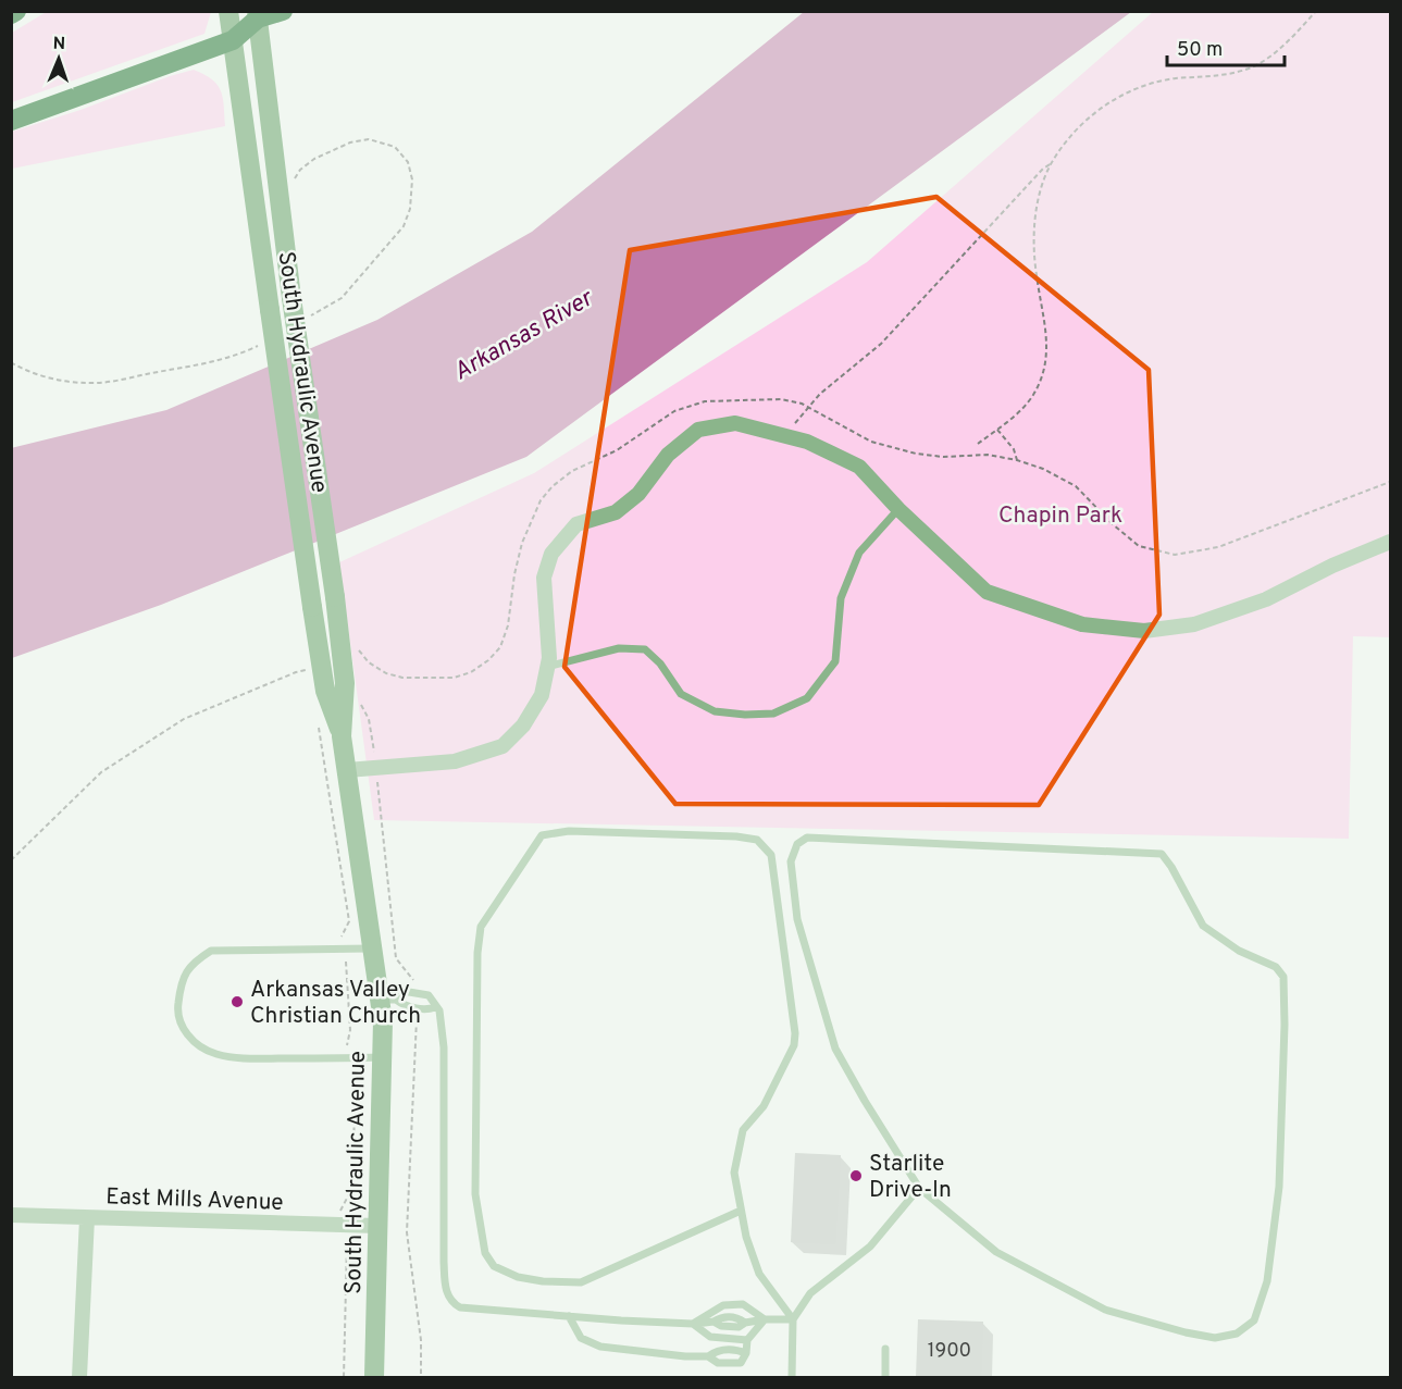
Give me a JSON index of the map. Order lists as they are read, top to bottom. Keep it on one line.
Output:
{"streets":{"street":["South Hydraulic Avenue","East Mills Avenue"]},"crossings":[["South Hydraulic Avenue","East Mills Avenue"]],"water":["Arkansas River"],"parks":["Chapin Park"],"places":["Arkansas Valley Christian Church","Starlite Drive-In"],"house_numbers":["1900"],"scale_bar":"50 m","north":"top"}
